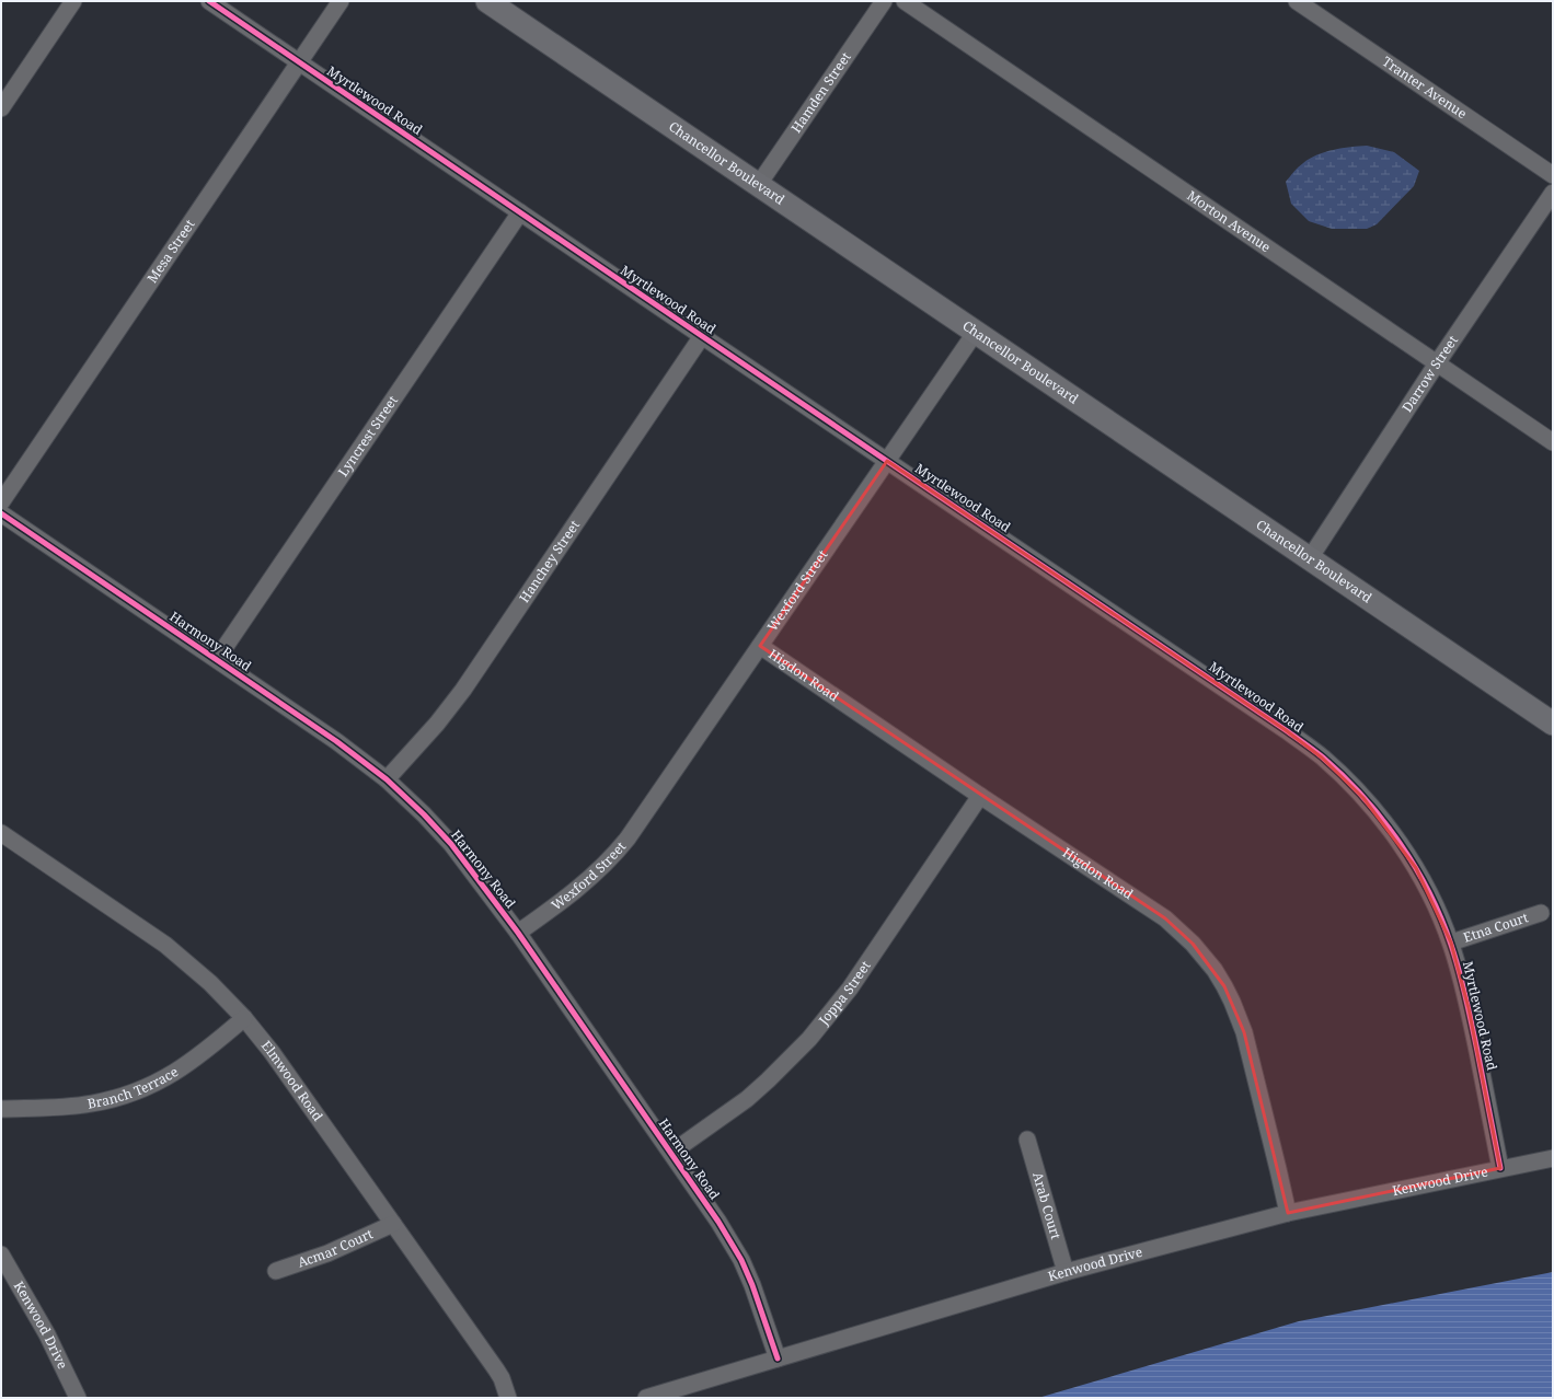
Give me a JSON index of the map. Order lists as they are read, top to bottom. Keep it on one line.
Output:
{"streets":{"street":["Tranter Avenue","Hamden Street","Myrtlewood Road","Chancellor Boulevard","Morton Avenue","Mesa Street","Darrow Street","Lyncrest Street","Hanchey Street","Wexford Street","Harmony Road","Higdon Road","Etna Court","Joppa Street","Elmwood Road","Branch Terrace","Kenwood Drive","Arab Court","Acmar Court"]},"crossings":[["Hamden Street","Chancellor Boulevard"],["Myrtlewood Road","Mesa Street"],["Myrtlewood Road","Lyncrest Street"],["Myrtlewood Road","Hanchey Street"],["Myrtlewood Road","Wexford Street"],["Myrtlewood Road","Etna Court"],["Myrtlewood Road","Kenwood Drive"],["Chancellor Boulevard","Darrow Street"],["Chancellor Boulevard","Wexford Street"],["Morton Avenue","Darrow Street"],["Lyncrest Street","Harmony Road"],["Hanchey Street","Harmony Road"],["Wexford Street","Harmony Road"],["Wexford Street","Higdon Road"],["Harmony Road","Joppa Street"],["Harmony Road","Kenwood Drive"],["Higdon Road","Joppa Street"],["Higdon Road","Kenwood Drive"],["Elmwood Road","Branch Terrace"],["Elmwood Road","Acmar Court"],["Kenwood Drive","Arab Court"]]}
